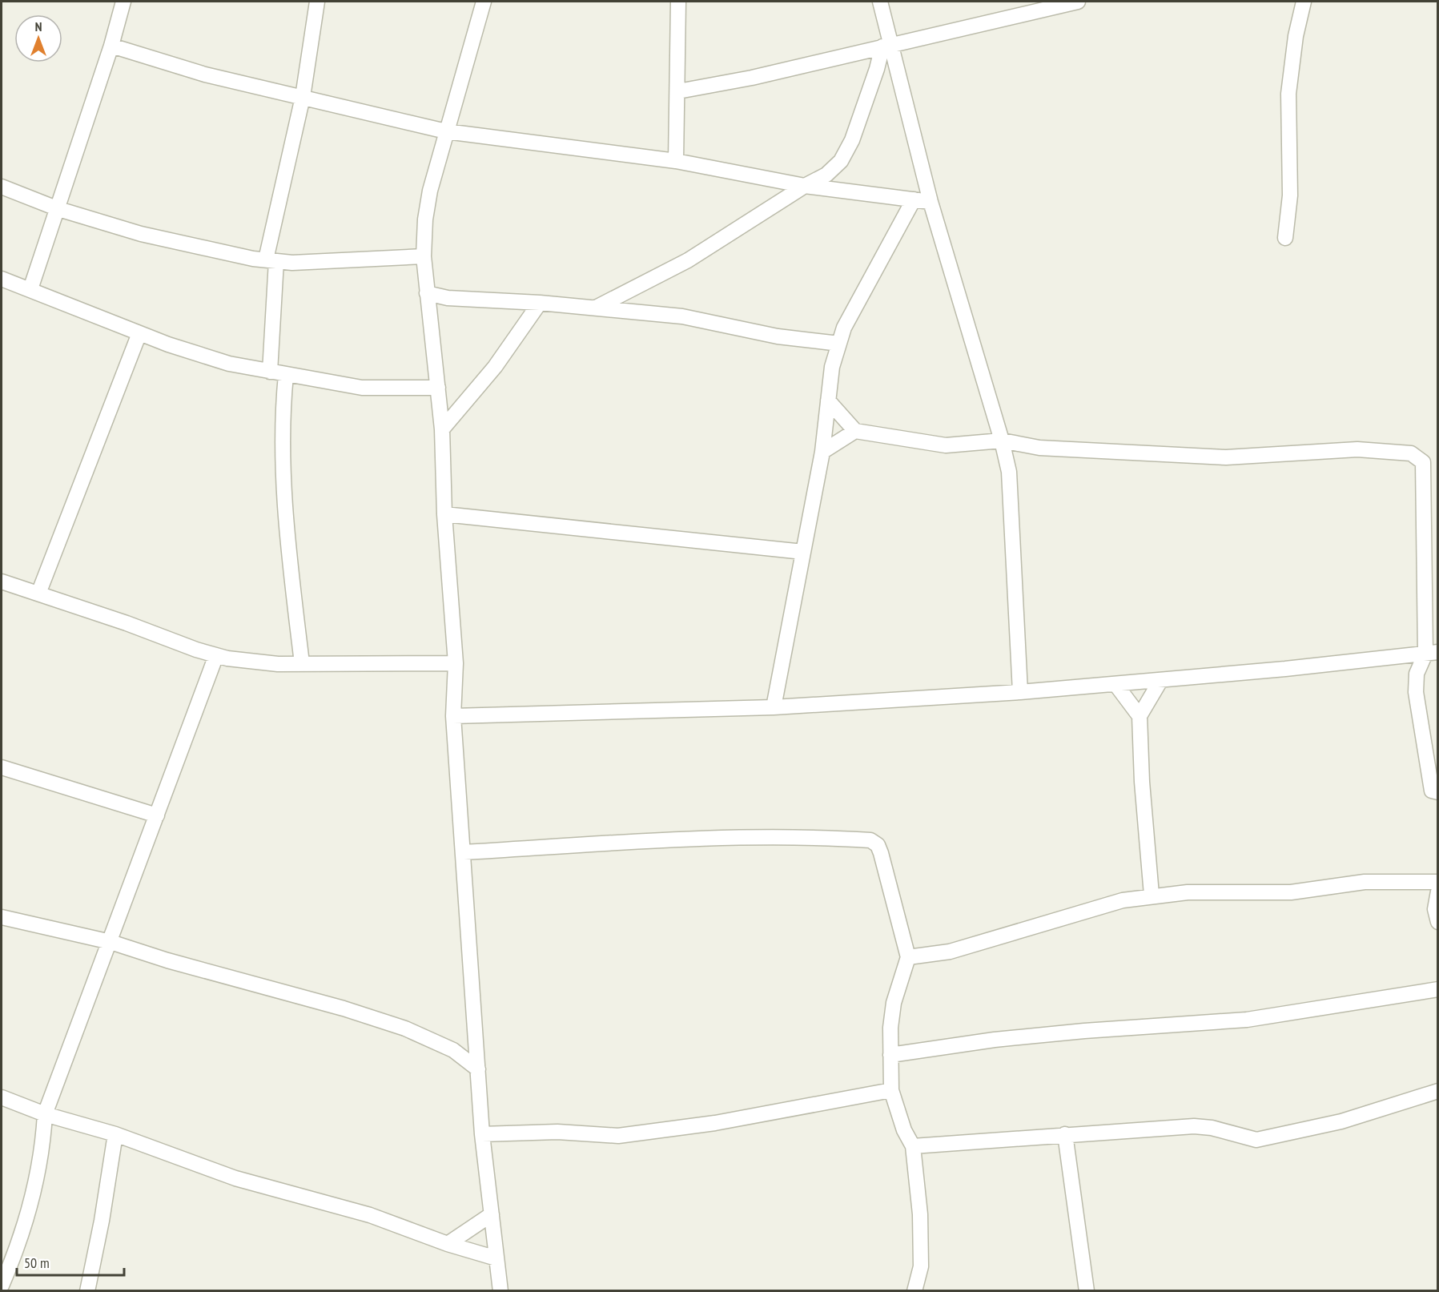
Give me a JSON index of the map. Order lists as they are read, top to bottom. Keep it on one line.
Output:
{"scale_bar":"50 m","north":"top"}
